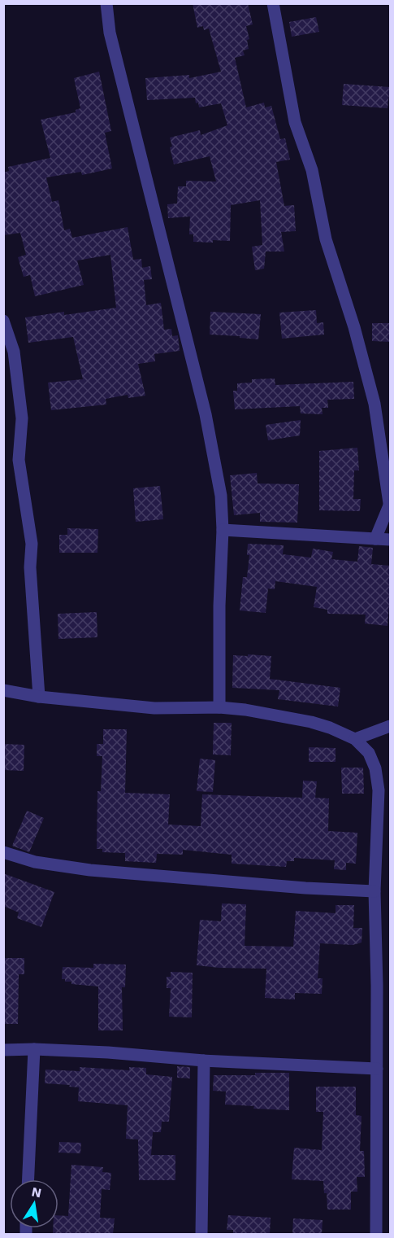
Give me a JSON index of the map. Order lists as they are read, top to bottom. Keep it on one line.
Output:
{"north":"top"}
